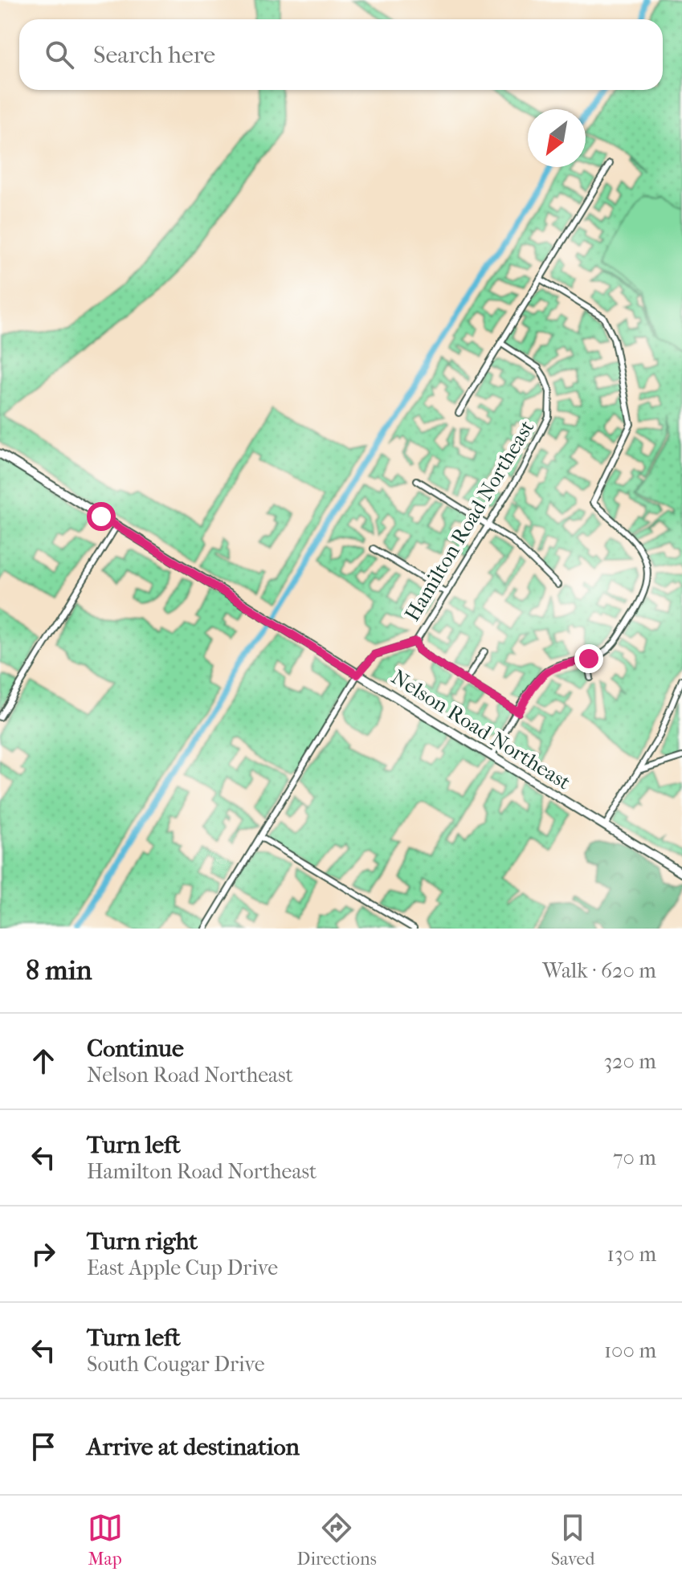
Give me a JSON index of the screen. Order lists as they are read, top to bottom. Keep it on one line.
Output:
{"streets":{"street":["Hamilton Road Northeast","Nelson Road Northeast"]},"crossings":[["Hamilton Road Northeast","Nelson Road Northeast"]],"north":"bottom left","page":{"search":"Search here","heading":["8 min","Walk · 620 m"],"list":[["Continue","Nelson Road Northeast","320 m"],["Turn left","Hamilton Road Northeast","70 m"],["Turn right","East Apple Cup Drive","130 m"],["Turn left","South Cougar Drive","100 m"],"Arrive at destination"],"nav":["Map","Directions","Saved"]}}
